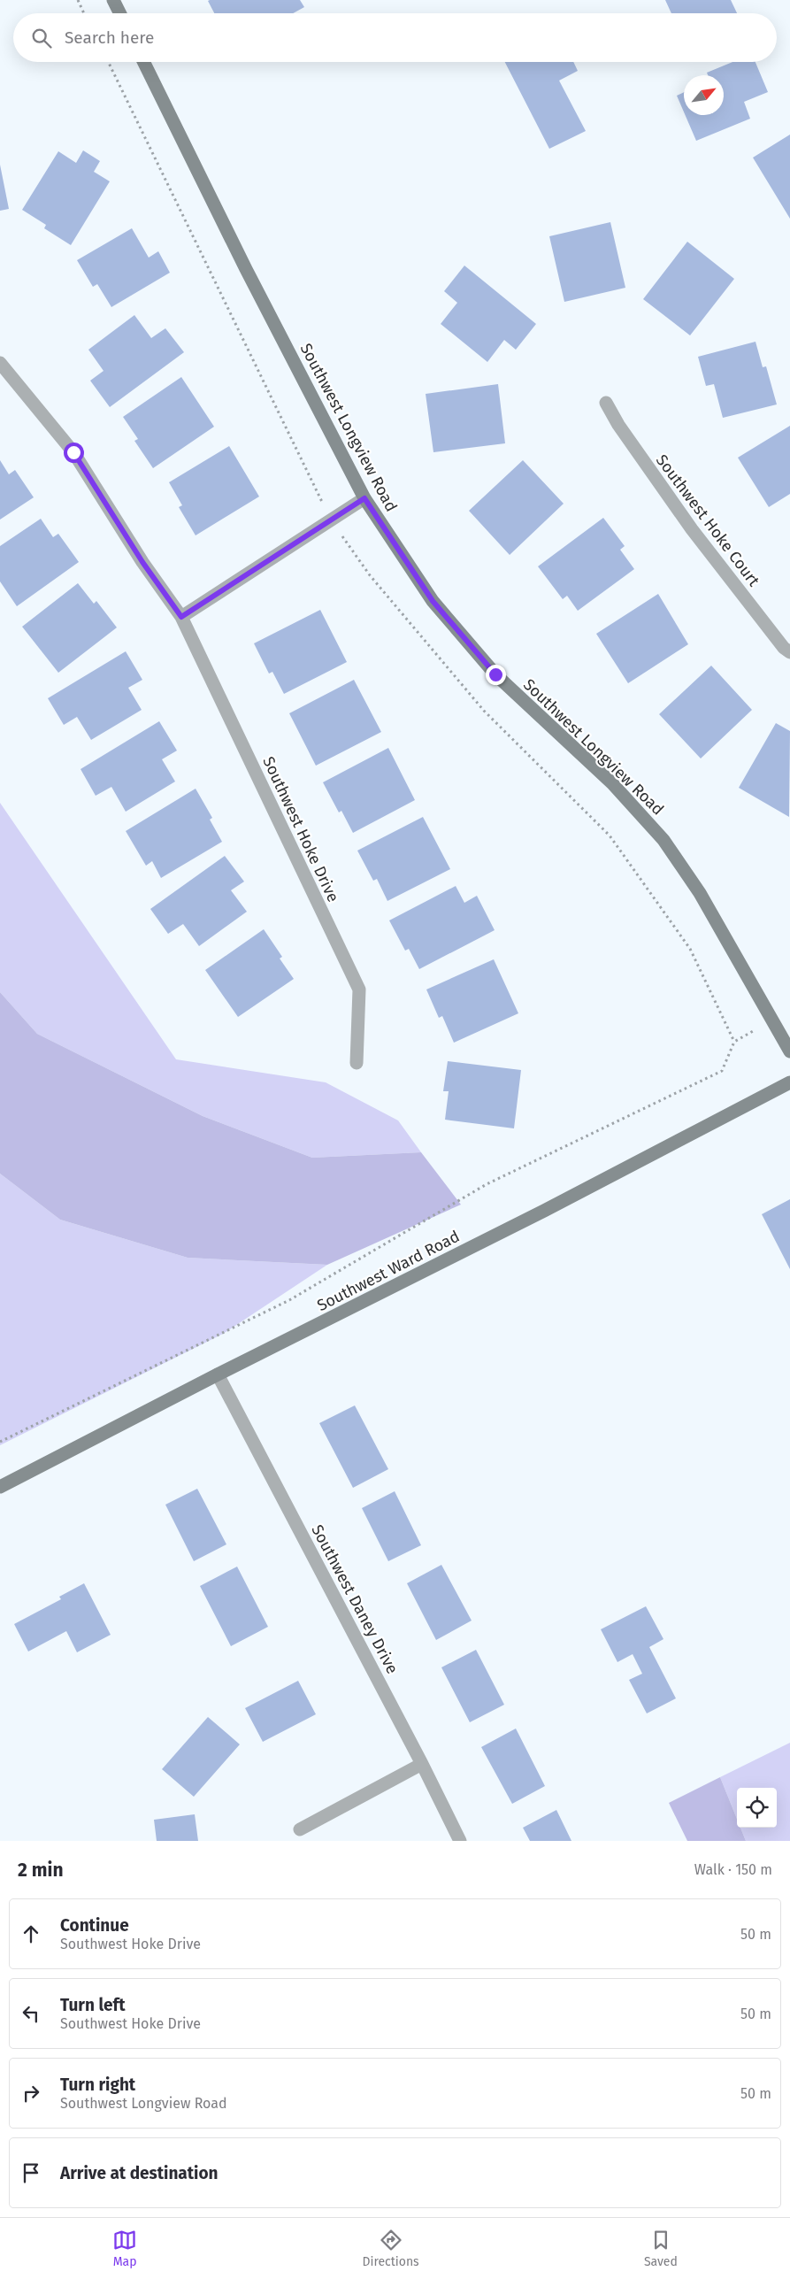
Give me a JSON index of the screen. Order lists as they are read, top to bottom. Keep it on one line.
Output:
{"streets":{"street":["Southwest Longview Road","Southwest Hoke Court","Southwest Hoke Drive","Southwest Ward Road","Southwest Daney Drive"]},"crossings":[["Southwest Ward Road","Southwest Daney Drive"]],"north":"top right","page":{"search":"Search here","heading":["2 min","Walk · 150 m"],"list":[["Continue","Southwest Hoke Drive","50 m"],["Turn left","Southwest Hoke Drive","50 m"],["Turn right","Southwest Longview Road","50 m"],"Arrive at destination"],"nav":["Map","Directions","Saved"]}}
